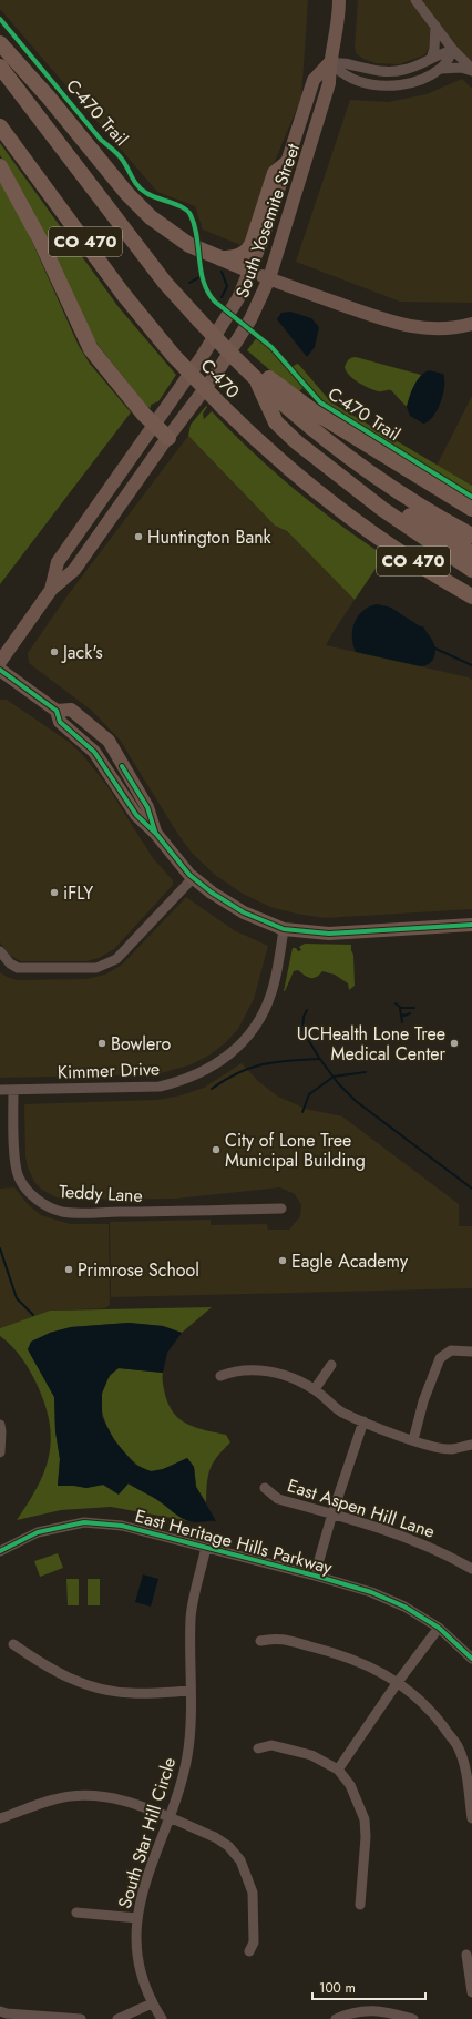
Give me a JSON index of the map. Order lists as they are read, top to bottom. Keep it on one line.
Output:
{"streets":{"highway":["CO 470","C-470"],"main road":["South Yosemite Street"],"street":["Kimmer Drive","Teddy Lane","East Aspen Hill Lane","East Heritage Hills Parkway","South Star Hill Circle"],"cycle path":["C-470 Trail"]},"crossings":[["Kimmer Drive","Teddy Lane"],["East Heritage Hills Parkway","South Star Hill Circle"]],"places":["Huntington Bank","Jack's","iFLY","Bowlero","UCHealth Lone Tree Medical Center","City of Lone Tree Municipal Building","Eagle Academy","Primrose School"],"scale_bar":"100 m"}
